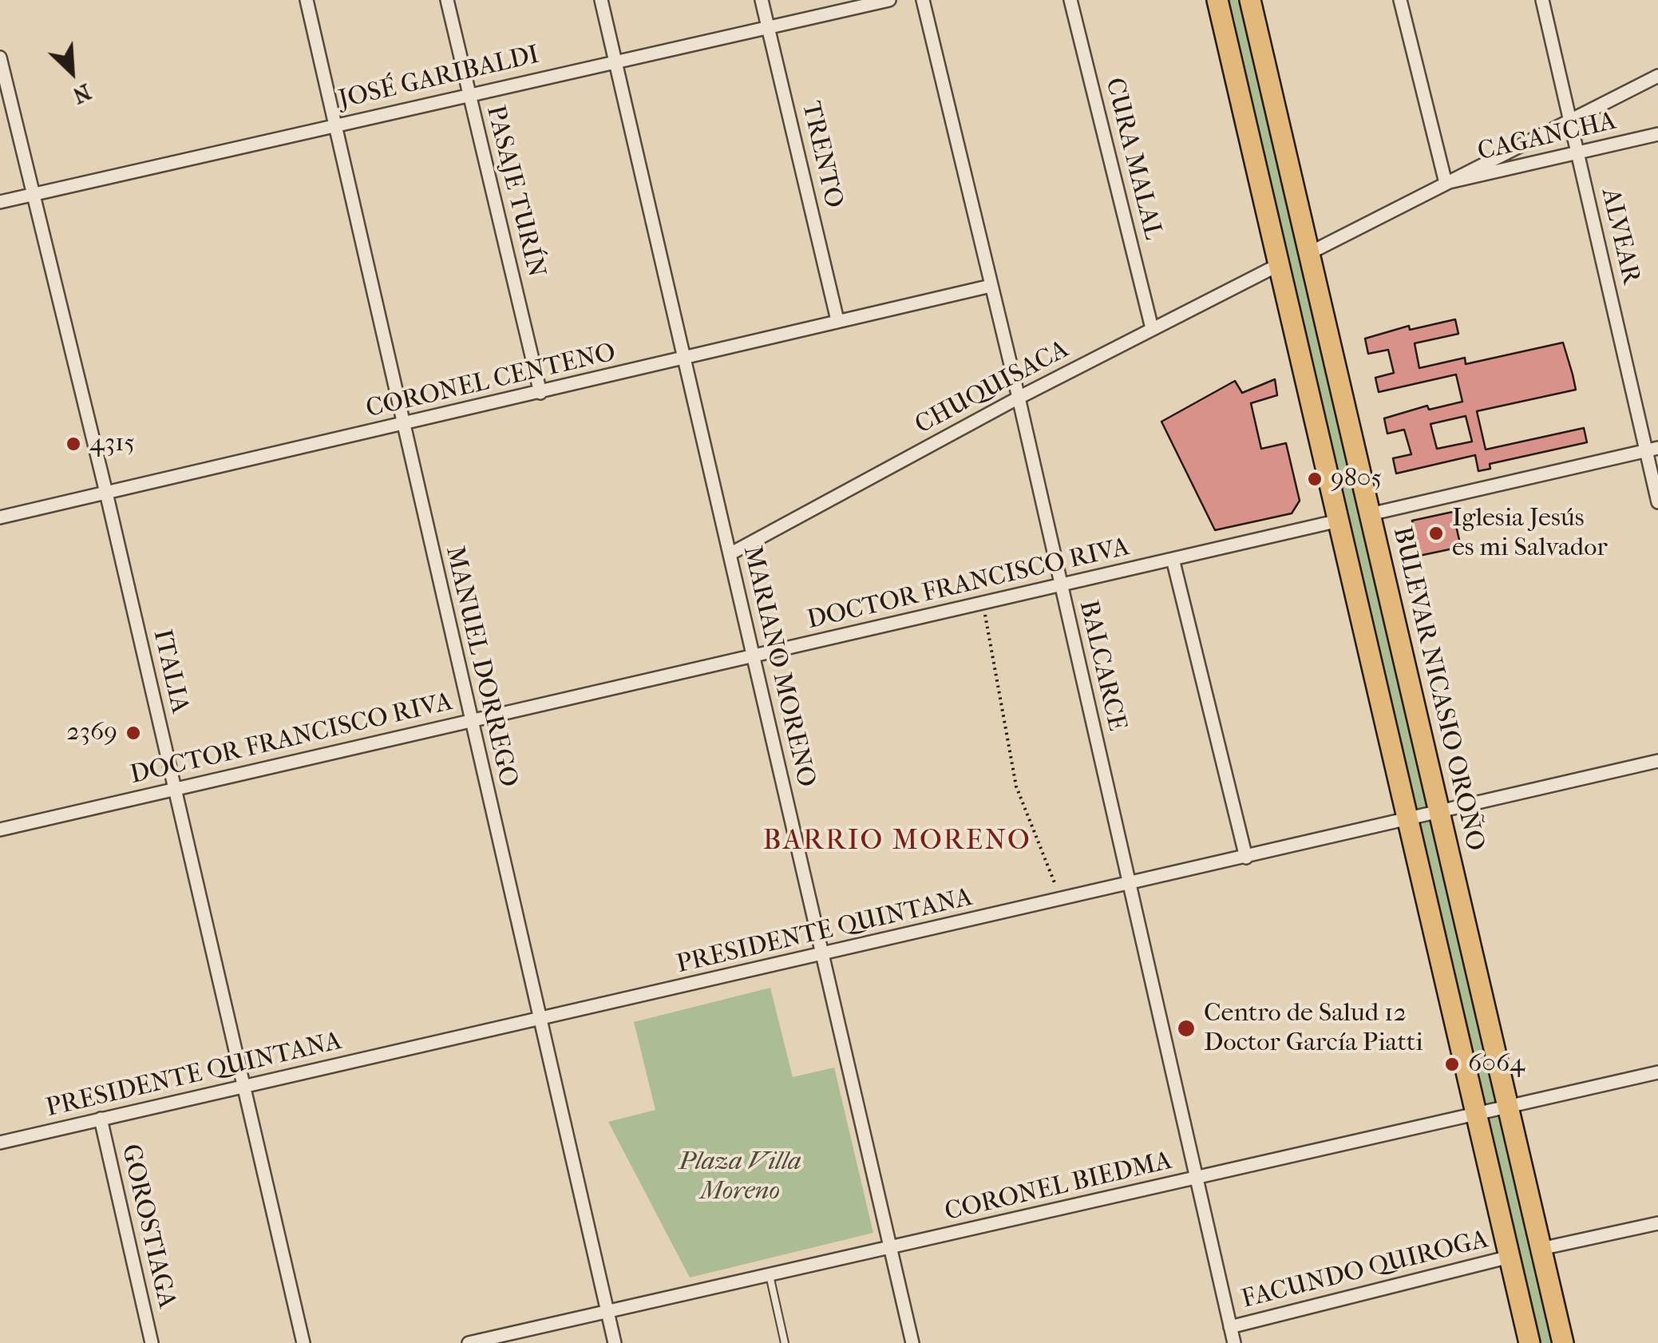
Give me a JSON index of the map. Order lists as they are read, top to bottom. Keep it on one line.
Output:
{"streets":{"main road":["BULEVAR NICASIO OROÑO"],"street":["JOSÉ GARIBALDI","CAGANCHA","TRENTO","CURA MALAL","PASAJE TURÍN","ALVEAR","CORONEL CENTENO","CHUQUISACA","DOCTOR FRANCISCO RIVA","BALCARCE","MANUEL DORREGO","MARIANO MORENO","ITALIA","PRESIDENTE QUINTANA","CORONEL BIEDMA","GOROSTIAGA","FACUNDO QUIROGA"]},"crossings":[["JOSÉ GARIBALDI","TRENTO"],["JOSÉ GARIBALDI","PASAJE TURÍN"],["JOSÉ GARIBALDI","MANUEL DORREGO"],["JOSÉ GARIBALDI","MARIANO MORENO"],["JOSÉ GARIBALDI","ITALIA"],["CAGANCHA","ALVEAR"],["TRENTO","CORONEL CENTENO"],["CURA MALAL","CHUQUISACA"],["PASAJE TURÍN","CORONEL CENTENO"],["CORONEL CENTENO","BALCARCE"],["CORONEL CENTENO","MANUEL DORREGO"],["CORONEL CENTENO","MARIANO MORENO"],["CORONEL CENTENO","ITALIA"],["CHUQUISACA","BALCARCE"],["CHUQUISACA","MARIANO MORENO"],["DOCTOR FRANCISCO RIVA","BALCARCE"],["DOCTOR FRANCISCO RIVA","MANUEL DORREGO"],["DOCTOR FRANCISCO RIVA","MARIANO MORENO"],["DOCTOR FRANCISCO RIVA","ITALIA"],["BALCARCE","PRESIDENTE QUINTANA"],["BALCARCE","CORONEL BIEDMA"],["BALCARCE","FACUNDO QUIROGA"],["MANUEL DORREGO","PRESIDENTE QUINTANA"],["MANUEL DORREGO","CORONEL BIEDMA"],["MARIANO MORENO","PRESIDENTE QUINTANA"],["MARIANO MORENO","CORONEL BIEDMA"],["ITALIA","PRESIDENTE QUINTANA"],["BULEVAR NICASIO OROÑO","PRESIDENTE QUINTANA"],["BULEVAR NICASIO OROÑO","CORONEL BIEDMA"],["PRESIDENTE QUINTANA","GOROSTIAGA"]],"districts":["BARRIO MORENO"],"parks":["Plaza Villa Moreno"],"places":["4315","9805","Iglesia Jesús es mi Salvador","2369","Centro de Salud 12 Doctor García Piatti","6064"],"north":"bottom right"}
